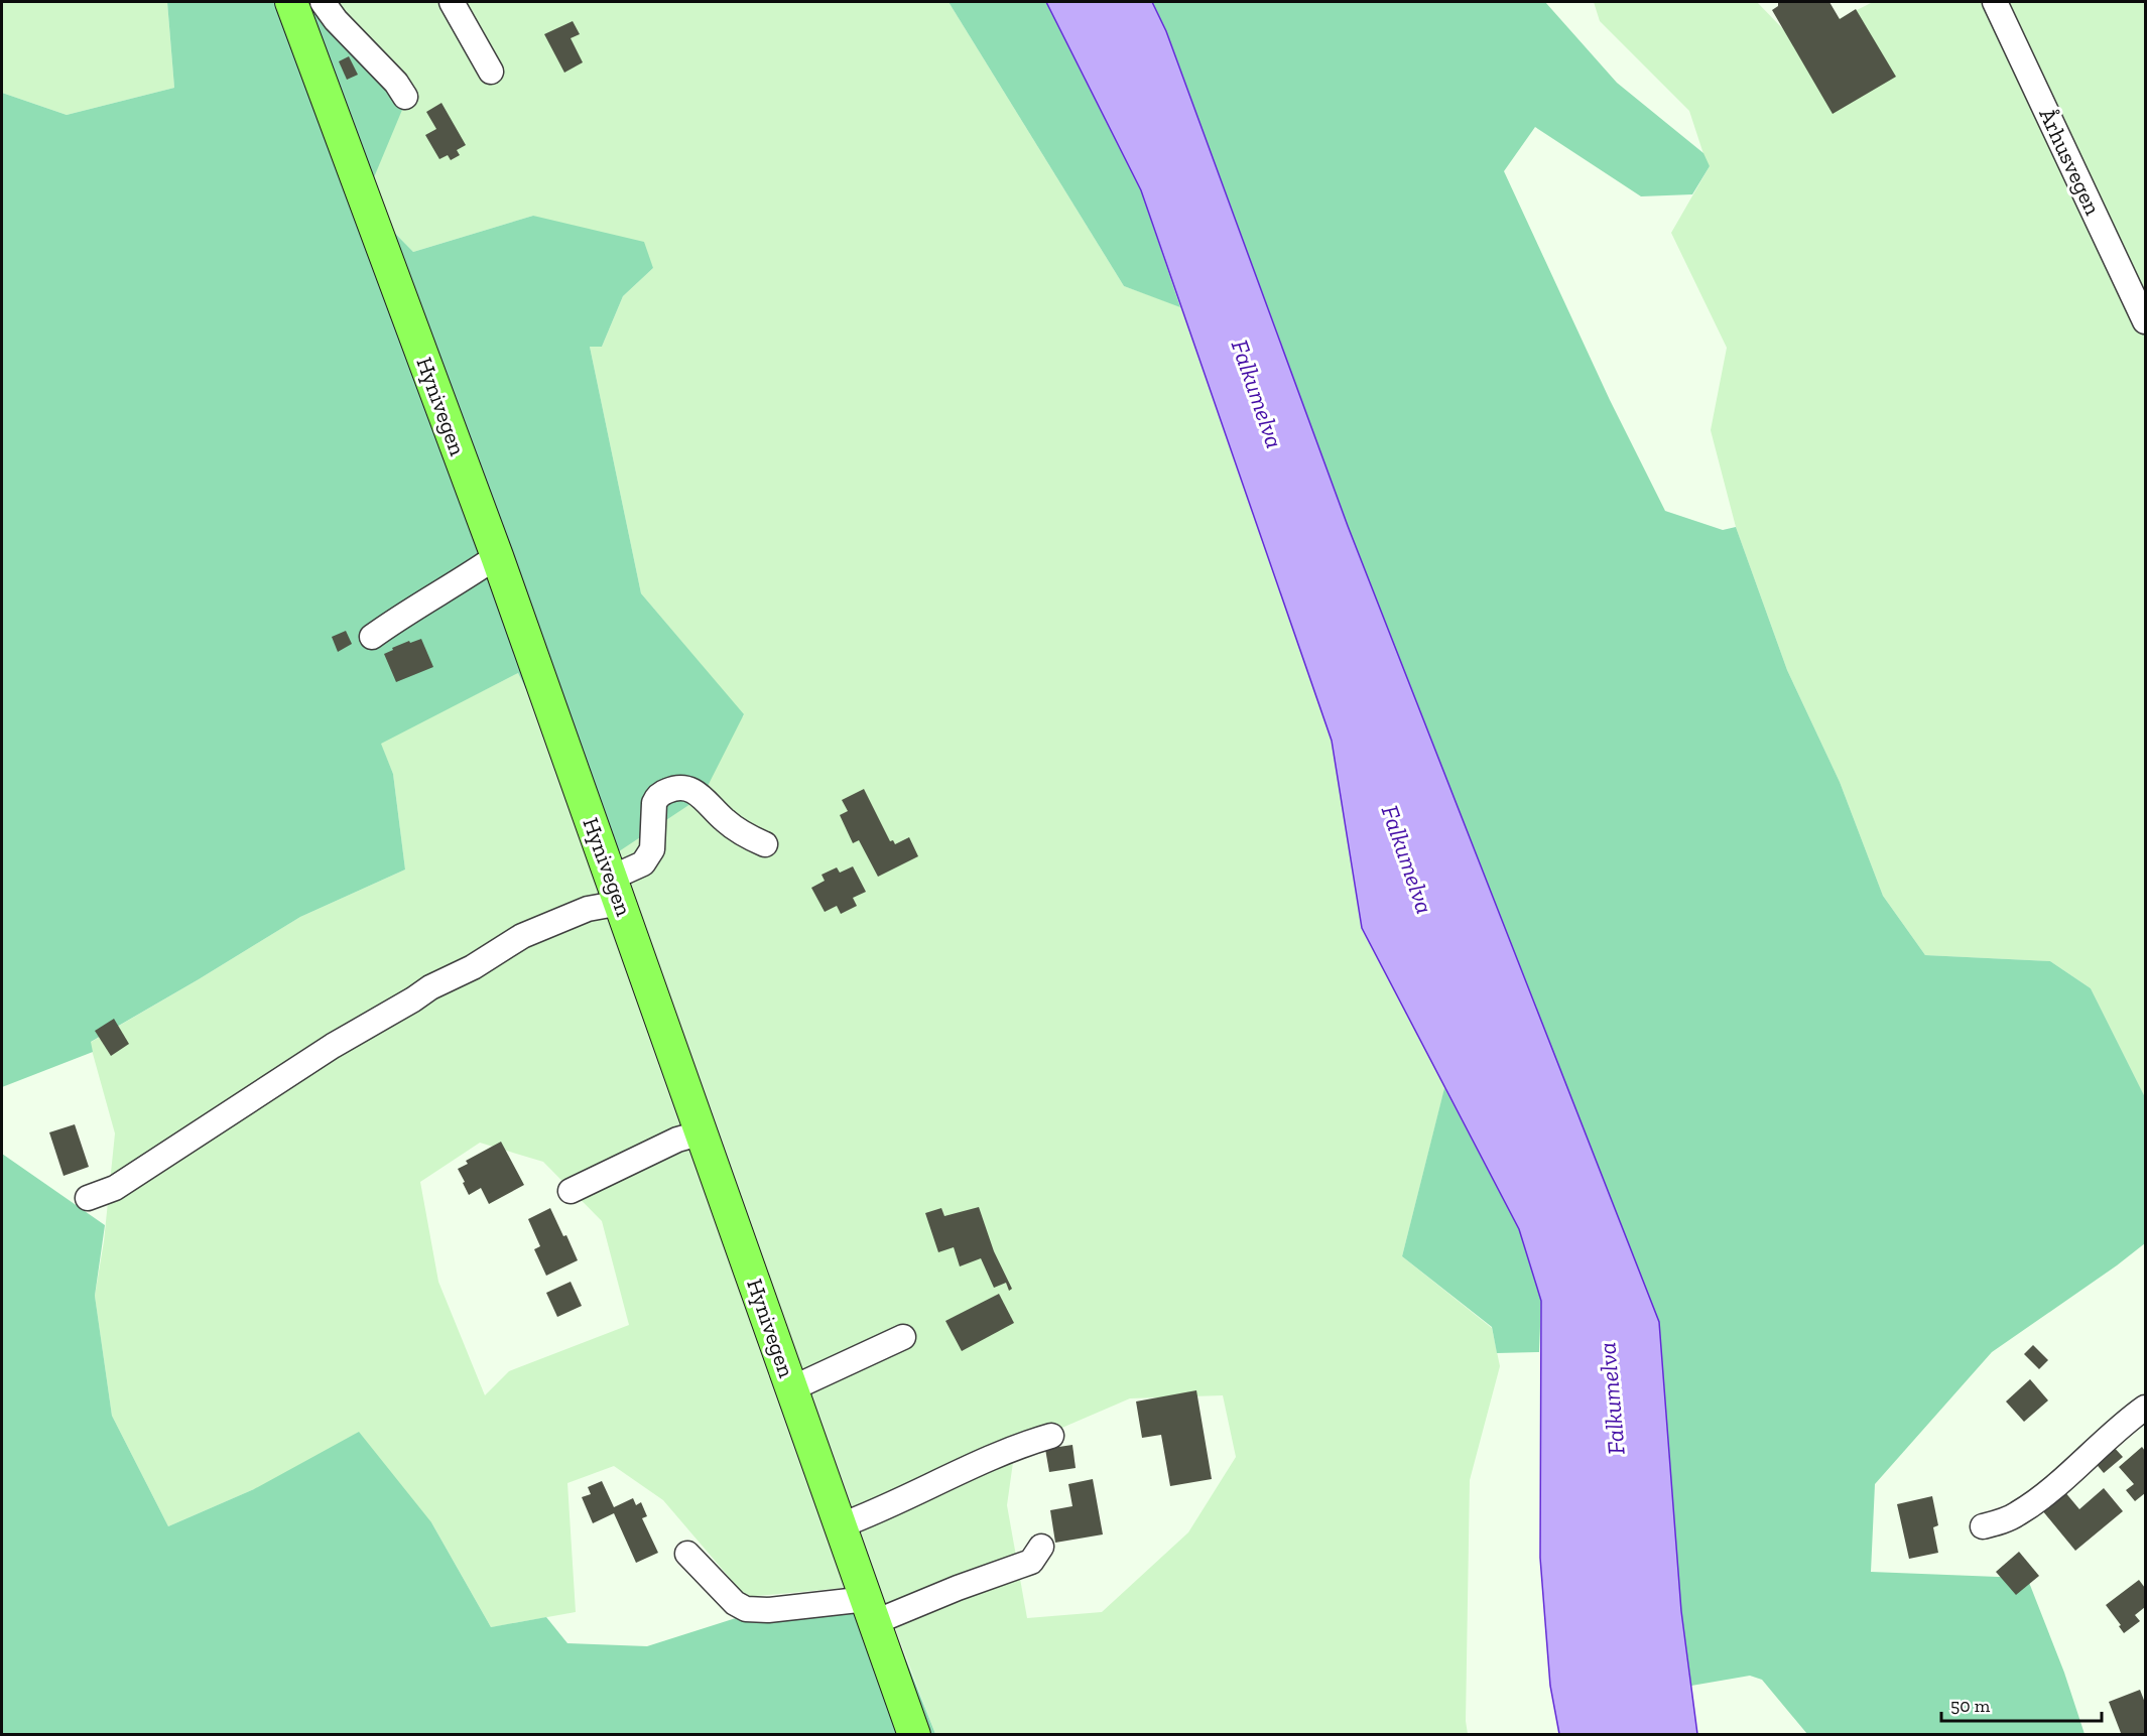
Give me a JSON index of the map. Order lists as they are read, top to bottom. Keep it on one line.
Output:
{"streets":{"main road":["Hynivegen"],"street":["Århusvegen"]},"water":["Falkumelva"],"scale_bar":"50 m"}
